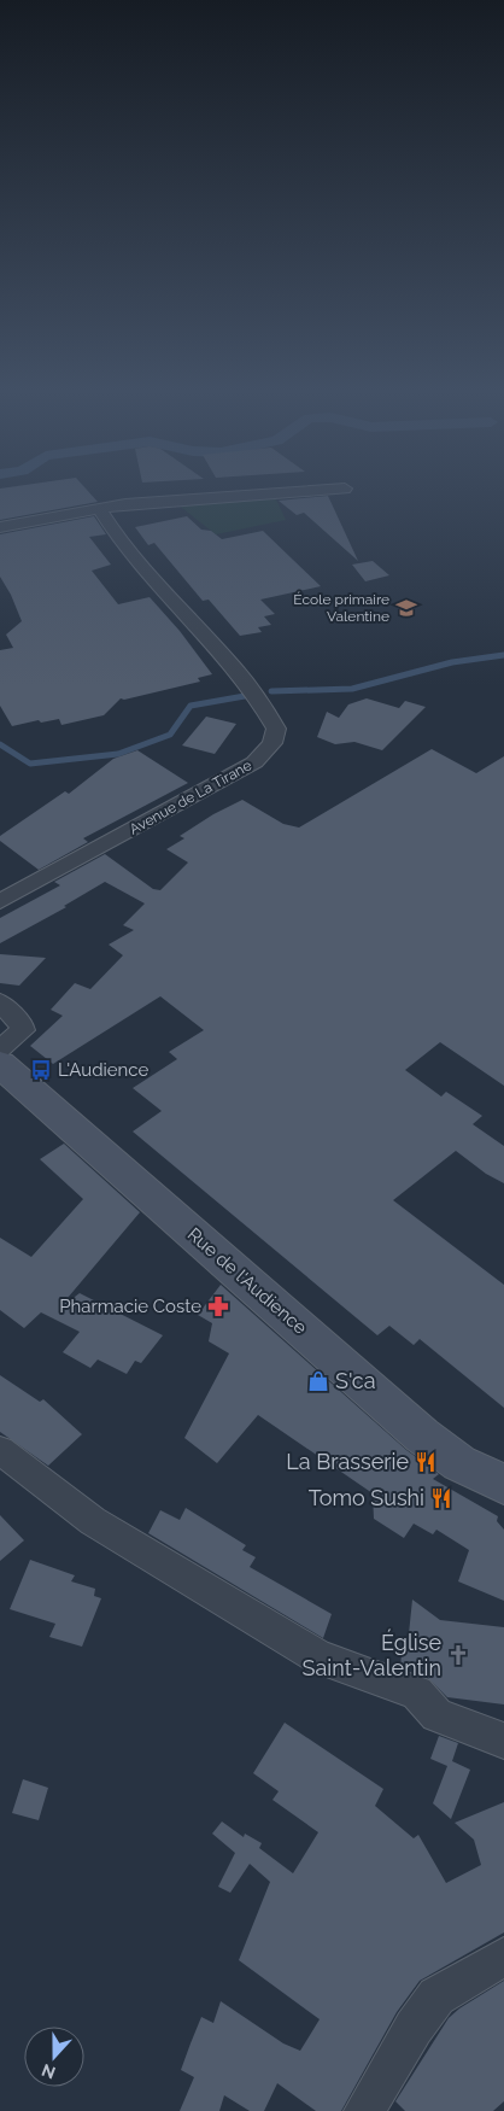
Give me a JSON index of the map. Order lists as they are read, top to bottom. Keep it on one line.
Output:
{"streets":{"street":["Avenue de La Tirane","Rue de l'Audience"]},"places":{"school or university":["École primaire Valentine"],"bus stop":["L'Audience"],"pharmacy":["Pharmacie Coste"],"shop":["S'ca"],"restaurant":["La Brasserie","Tomo Sushi"],"church":["Église Saint-Valentin"]},"north":"bottom"}
